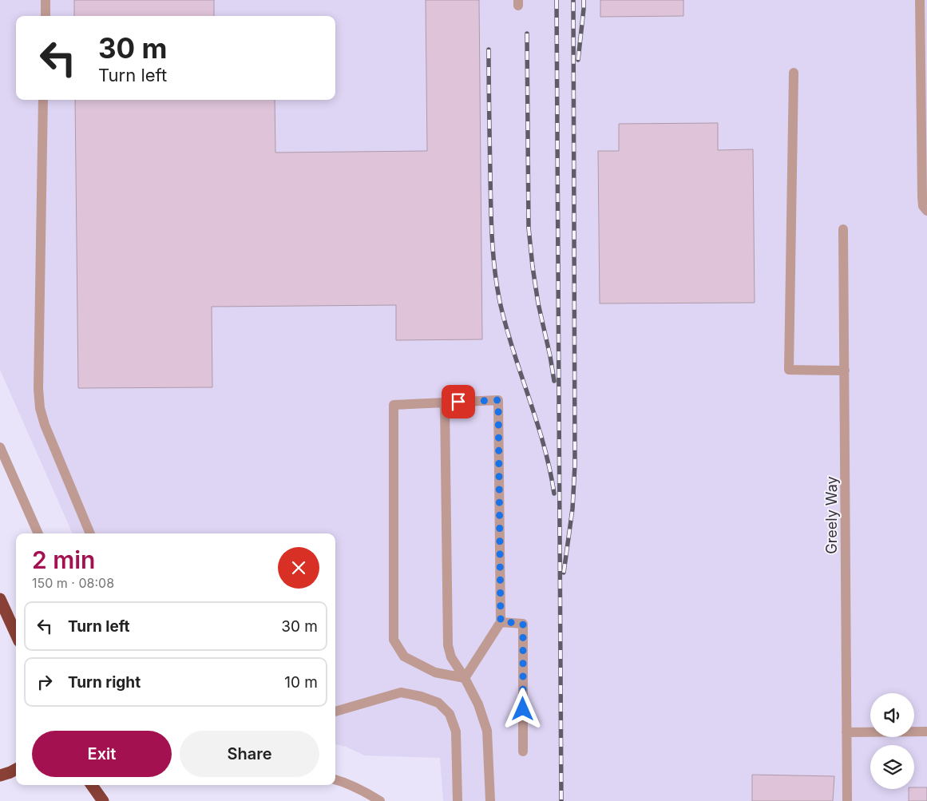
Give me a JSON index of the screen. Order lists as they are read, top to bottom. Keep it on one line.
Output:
{"streets":{"street":["Greely Way"]},"page":{"turn":["30 m","Turn left"],"heading":["2 min","150 m · 08:08"],"list":[{"name":"Turn left","value":"30 m"},{"name":"Turn right","value":"10 m"}],"buttons":["Exit","Share"]}}
